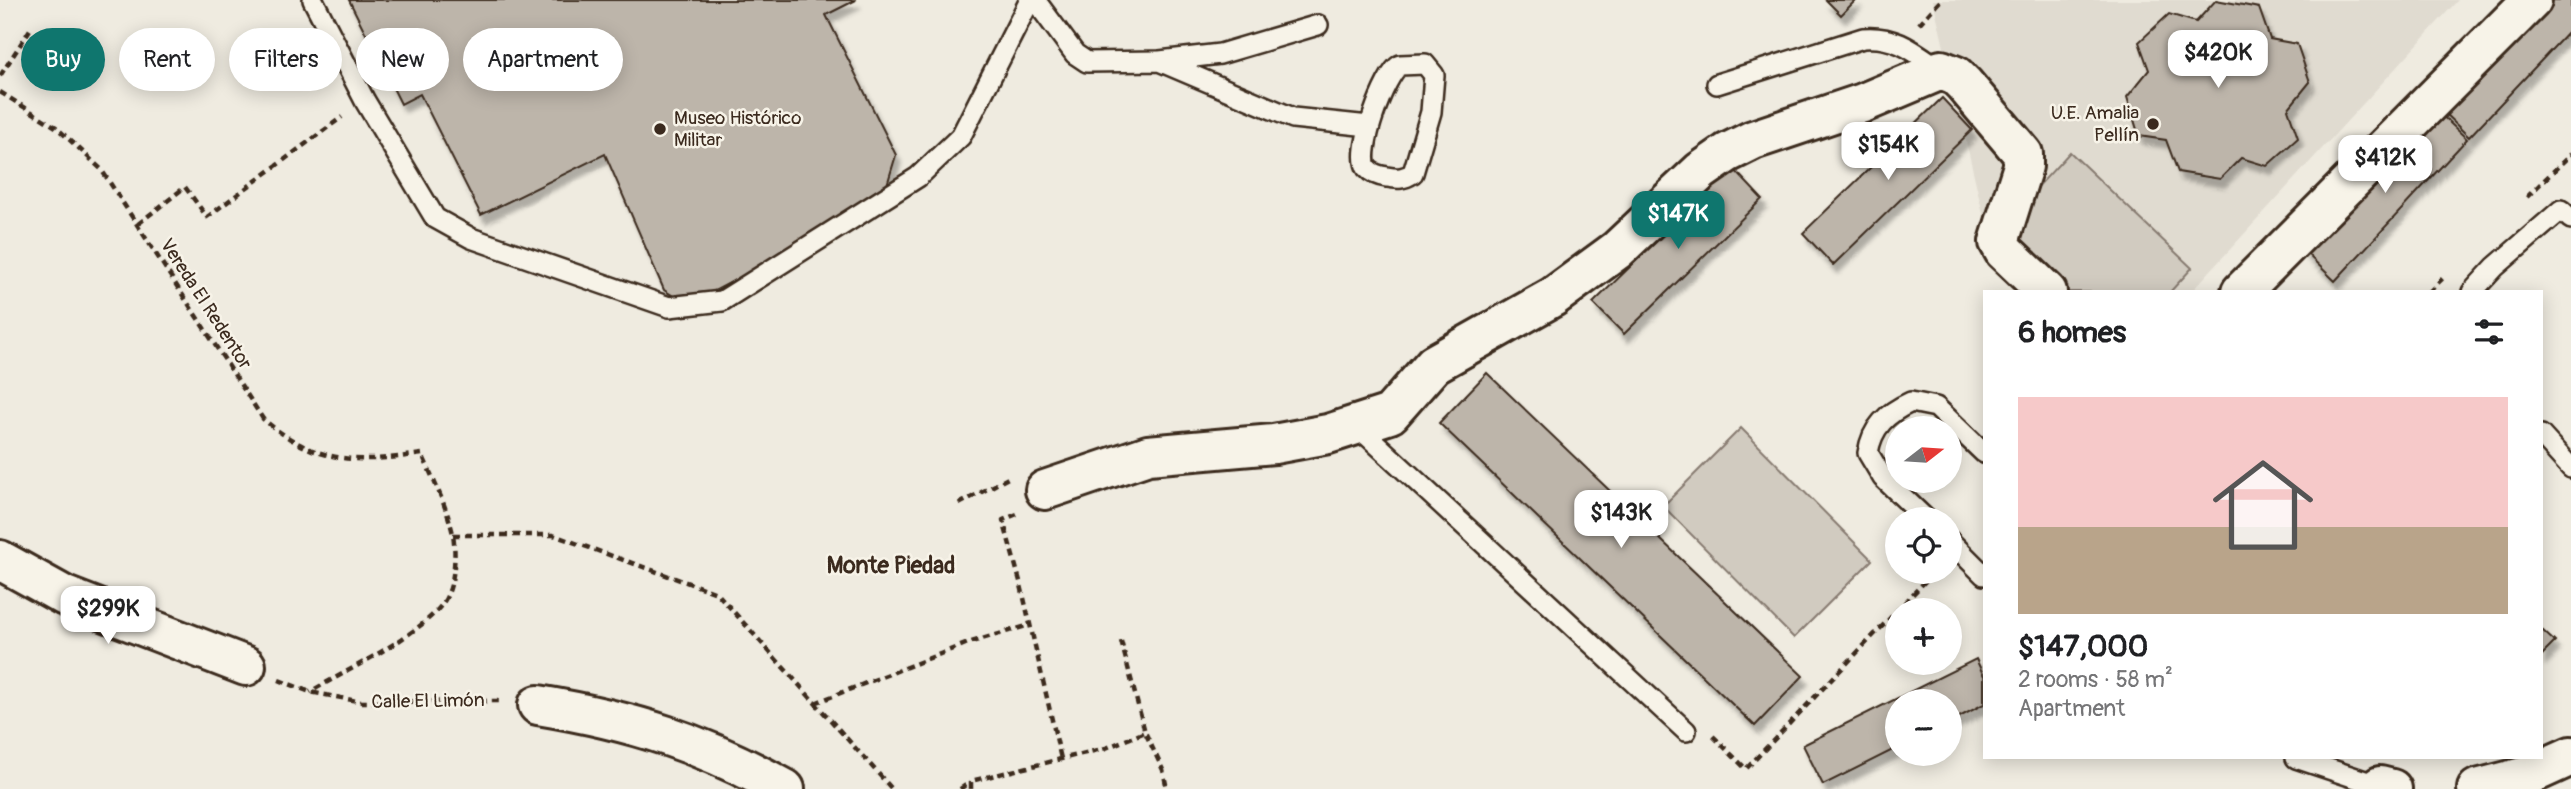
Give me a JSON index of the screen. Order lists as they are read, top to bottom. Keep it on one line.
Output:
{"streets":{"path":["Vereda El Redentor","Calle El Limón"]},"districts":["Monte Piedad"],"places":["U.E. Amalia Pellín","Museo Histórico Militar"],"north":"right","page":{"chip":["Buy","Rent","Filters","New","Apartment"],"price":["$420K","$154K","$412K","$147K","$143K","$299K"],"heading":"6 homes","list":[{"name":"$147,000","note":"2 rooms · 58 m² · Apartment"}],"map_buttons":["+","−"]}}
